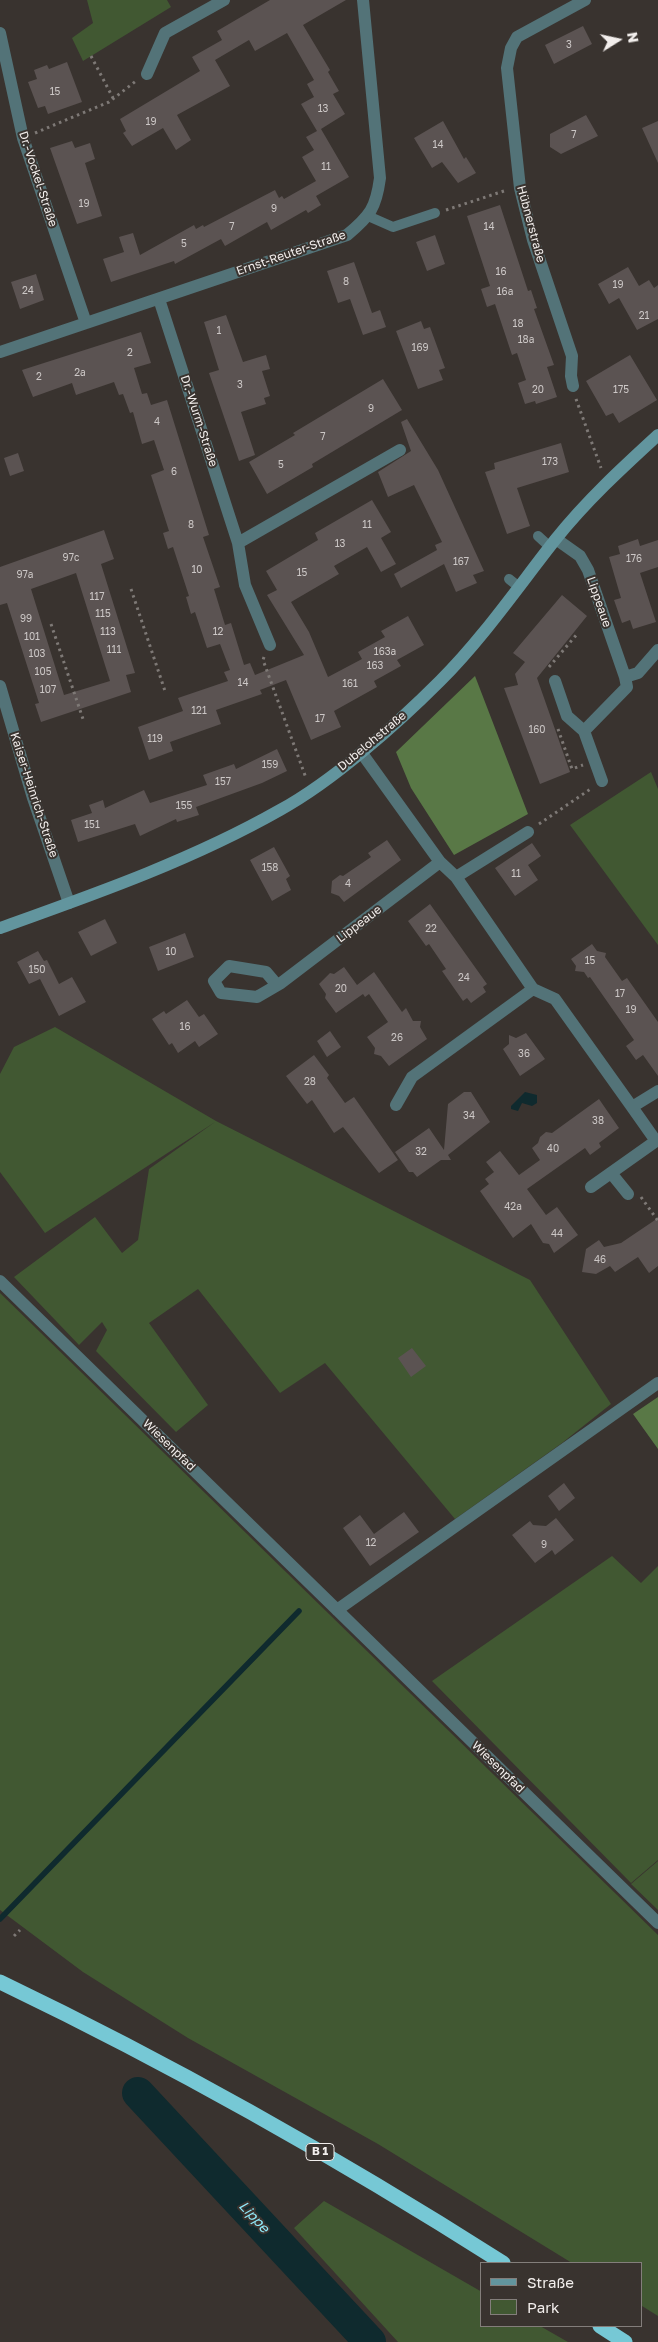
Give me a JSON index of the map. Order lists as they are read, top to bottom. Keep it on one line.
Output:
{"streets":{"highway":["B 1"],"main road":["Dubelohstraße"],"street":["Dr.-Vockel-Straße","Hübnerstraße","Ernst-Reuter-Straße","Dr.-Wurm-Straße","Lippeaue","Kaiser-Heinrich-Straße","Wiesenpfad"]},"crossings":[["Dr.-Vockel-Straße","Ernst-Reuter-Straße"],["Ernst-Reuter-Straße","Dr.-Wurm-Straße"],["Lippeaue","Dubelohstraße"],["Dubelohstraße","Kaiser-Heinrich-Straße"]],"water":["Lippe"],"house_numbers":["3","15","13","19","7","14","11","19","9","7","14","5","16","8","19","24","16a","21","18","1","18a","169","2","2a","2","3","20","175","9","4","7","173","5","6","8","11","13","97c","176","167","10","15","97a","117","115","99","113","12","101","111","163a","103","163","105","14","161","107","121","17","160","119","159","157","155","151","158","11","4","22","10","15","150","24","20","17","19","16","26","36","28","34","38","40","32","42a","44","46","12","9"],"legend":["Straße","Park"],"north":"right"}
